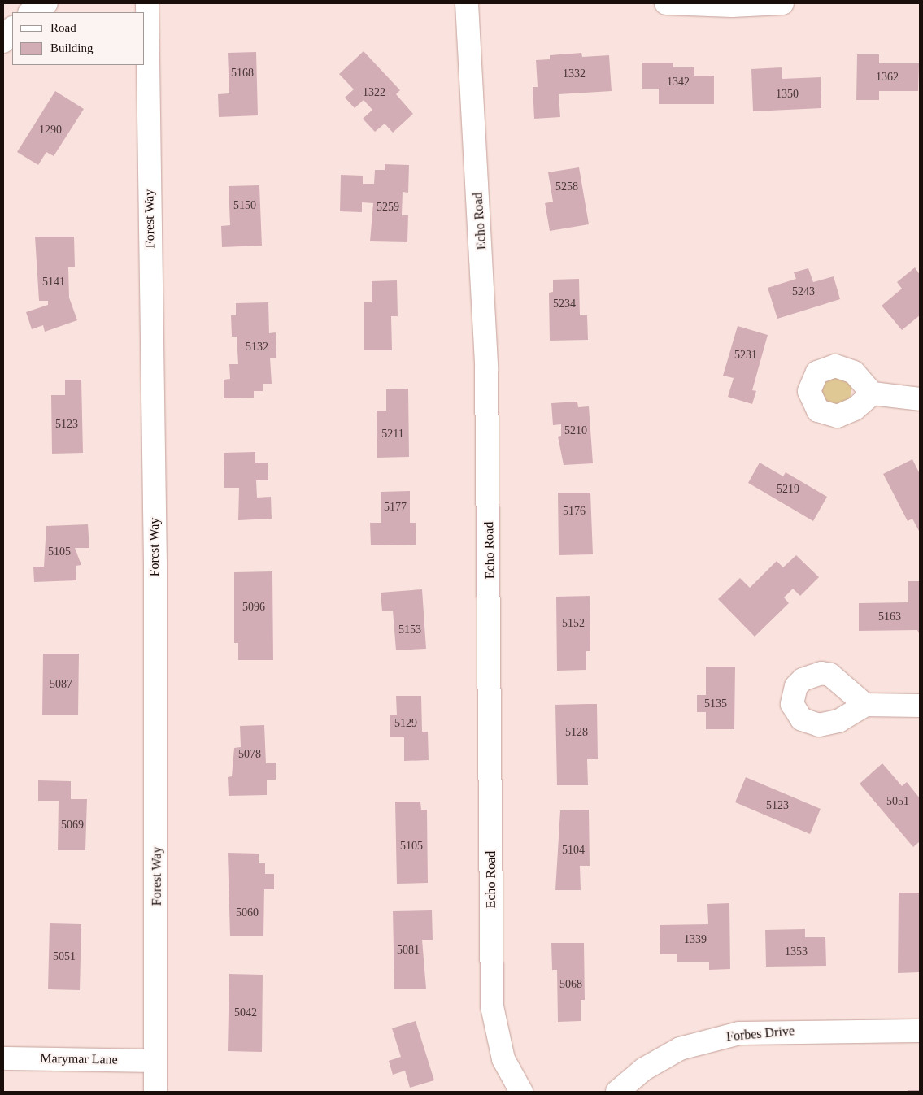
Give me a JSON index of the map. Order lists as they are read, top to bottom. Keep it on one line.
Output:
{"streets":{"street":["Forest Way","Echo Road","Forbes Drive","Marymar Lane"]},"crossings":[["Forest Way","Marymar Lane"]],"house_numbers":["5168","1332","1362","1342","1322","1350","1290","5258","5150","5259","5141","5243","5234","5132","5231","5123","5210","5211","5219","5177","5176","5105","5096","5163","5152","5153","5087","5135","5129","5128","5078","5051","5123","5069","5105","5104","5060","1339","5081","1353","5051","5068","5042"],"legend":["Road","Building"]}
